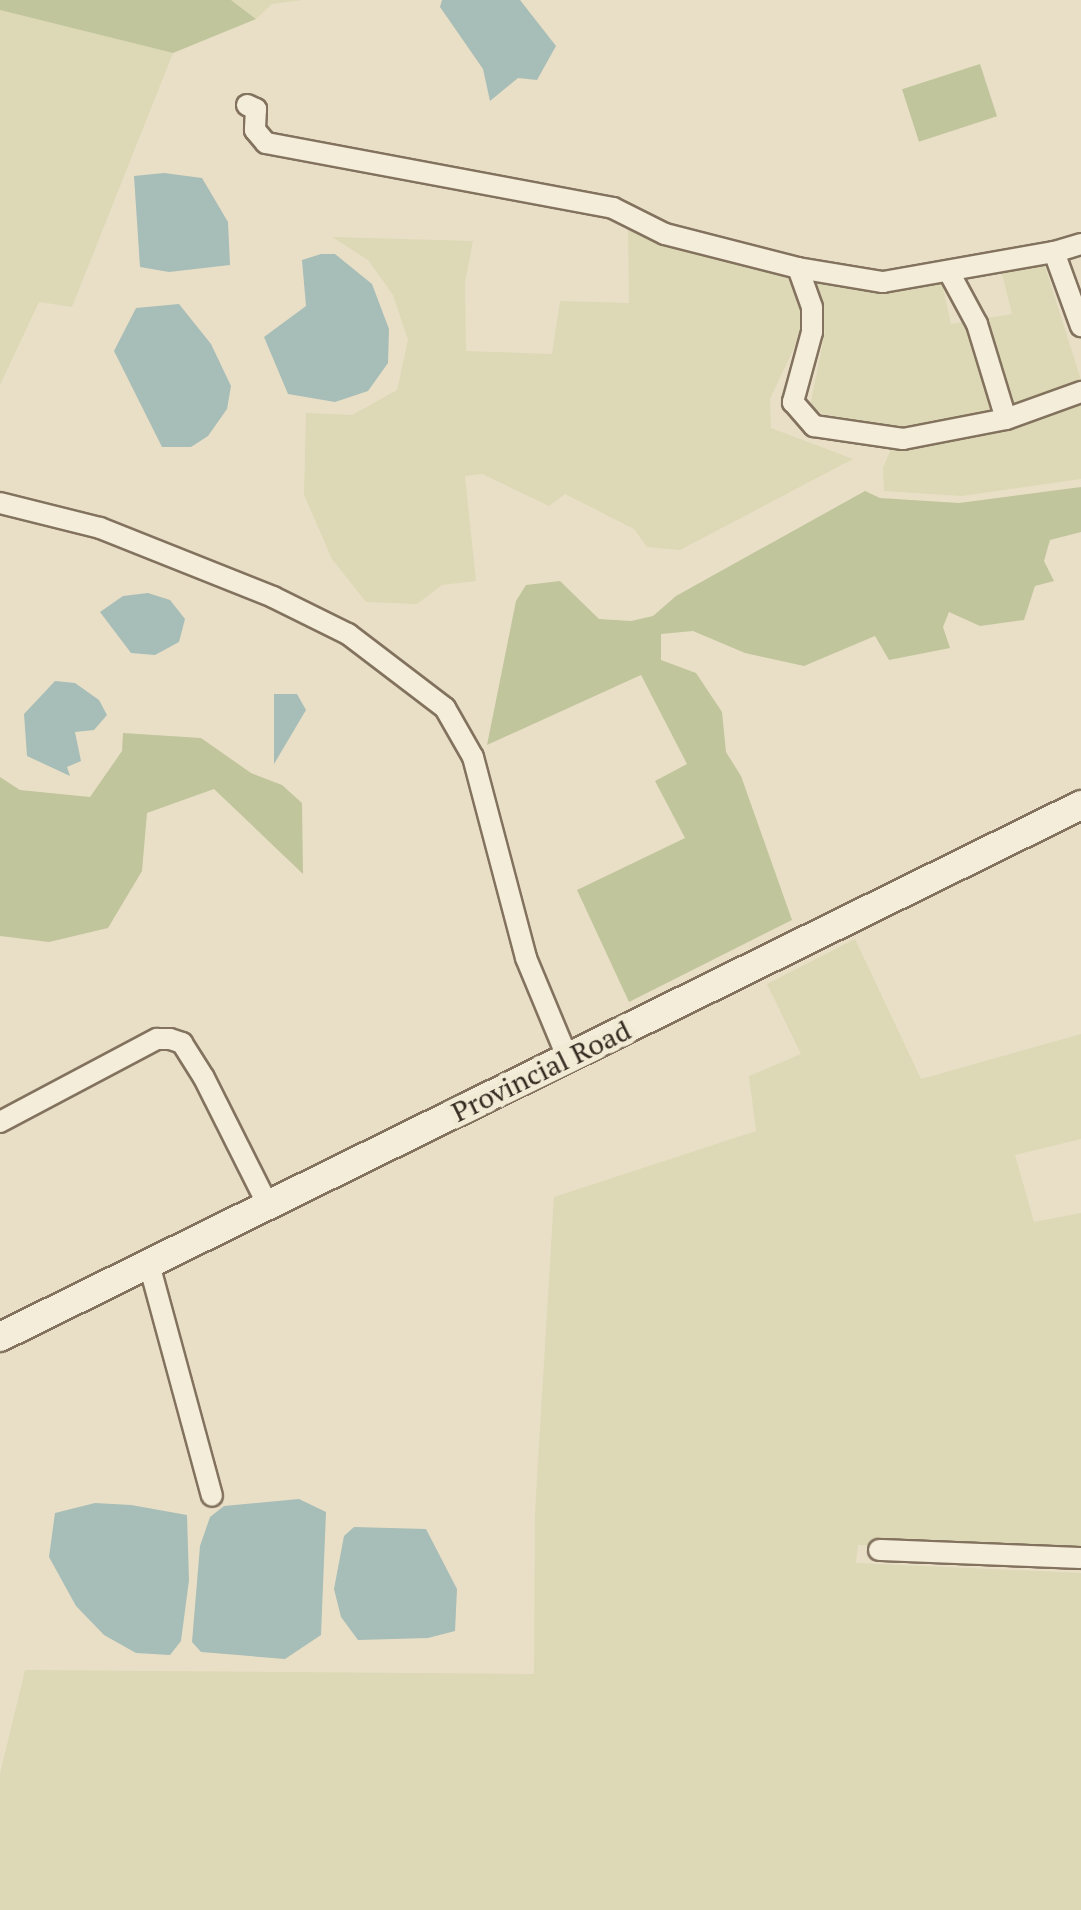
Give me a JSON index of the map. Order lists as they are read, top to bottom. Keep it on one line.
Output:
{"streets":{"main road":["Provincial Road"]}}
